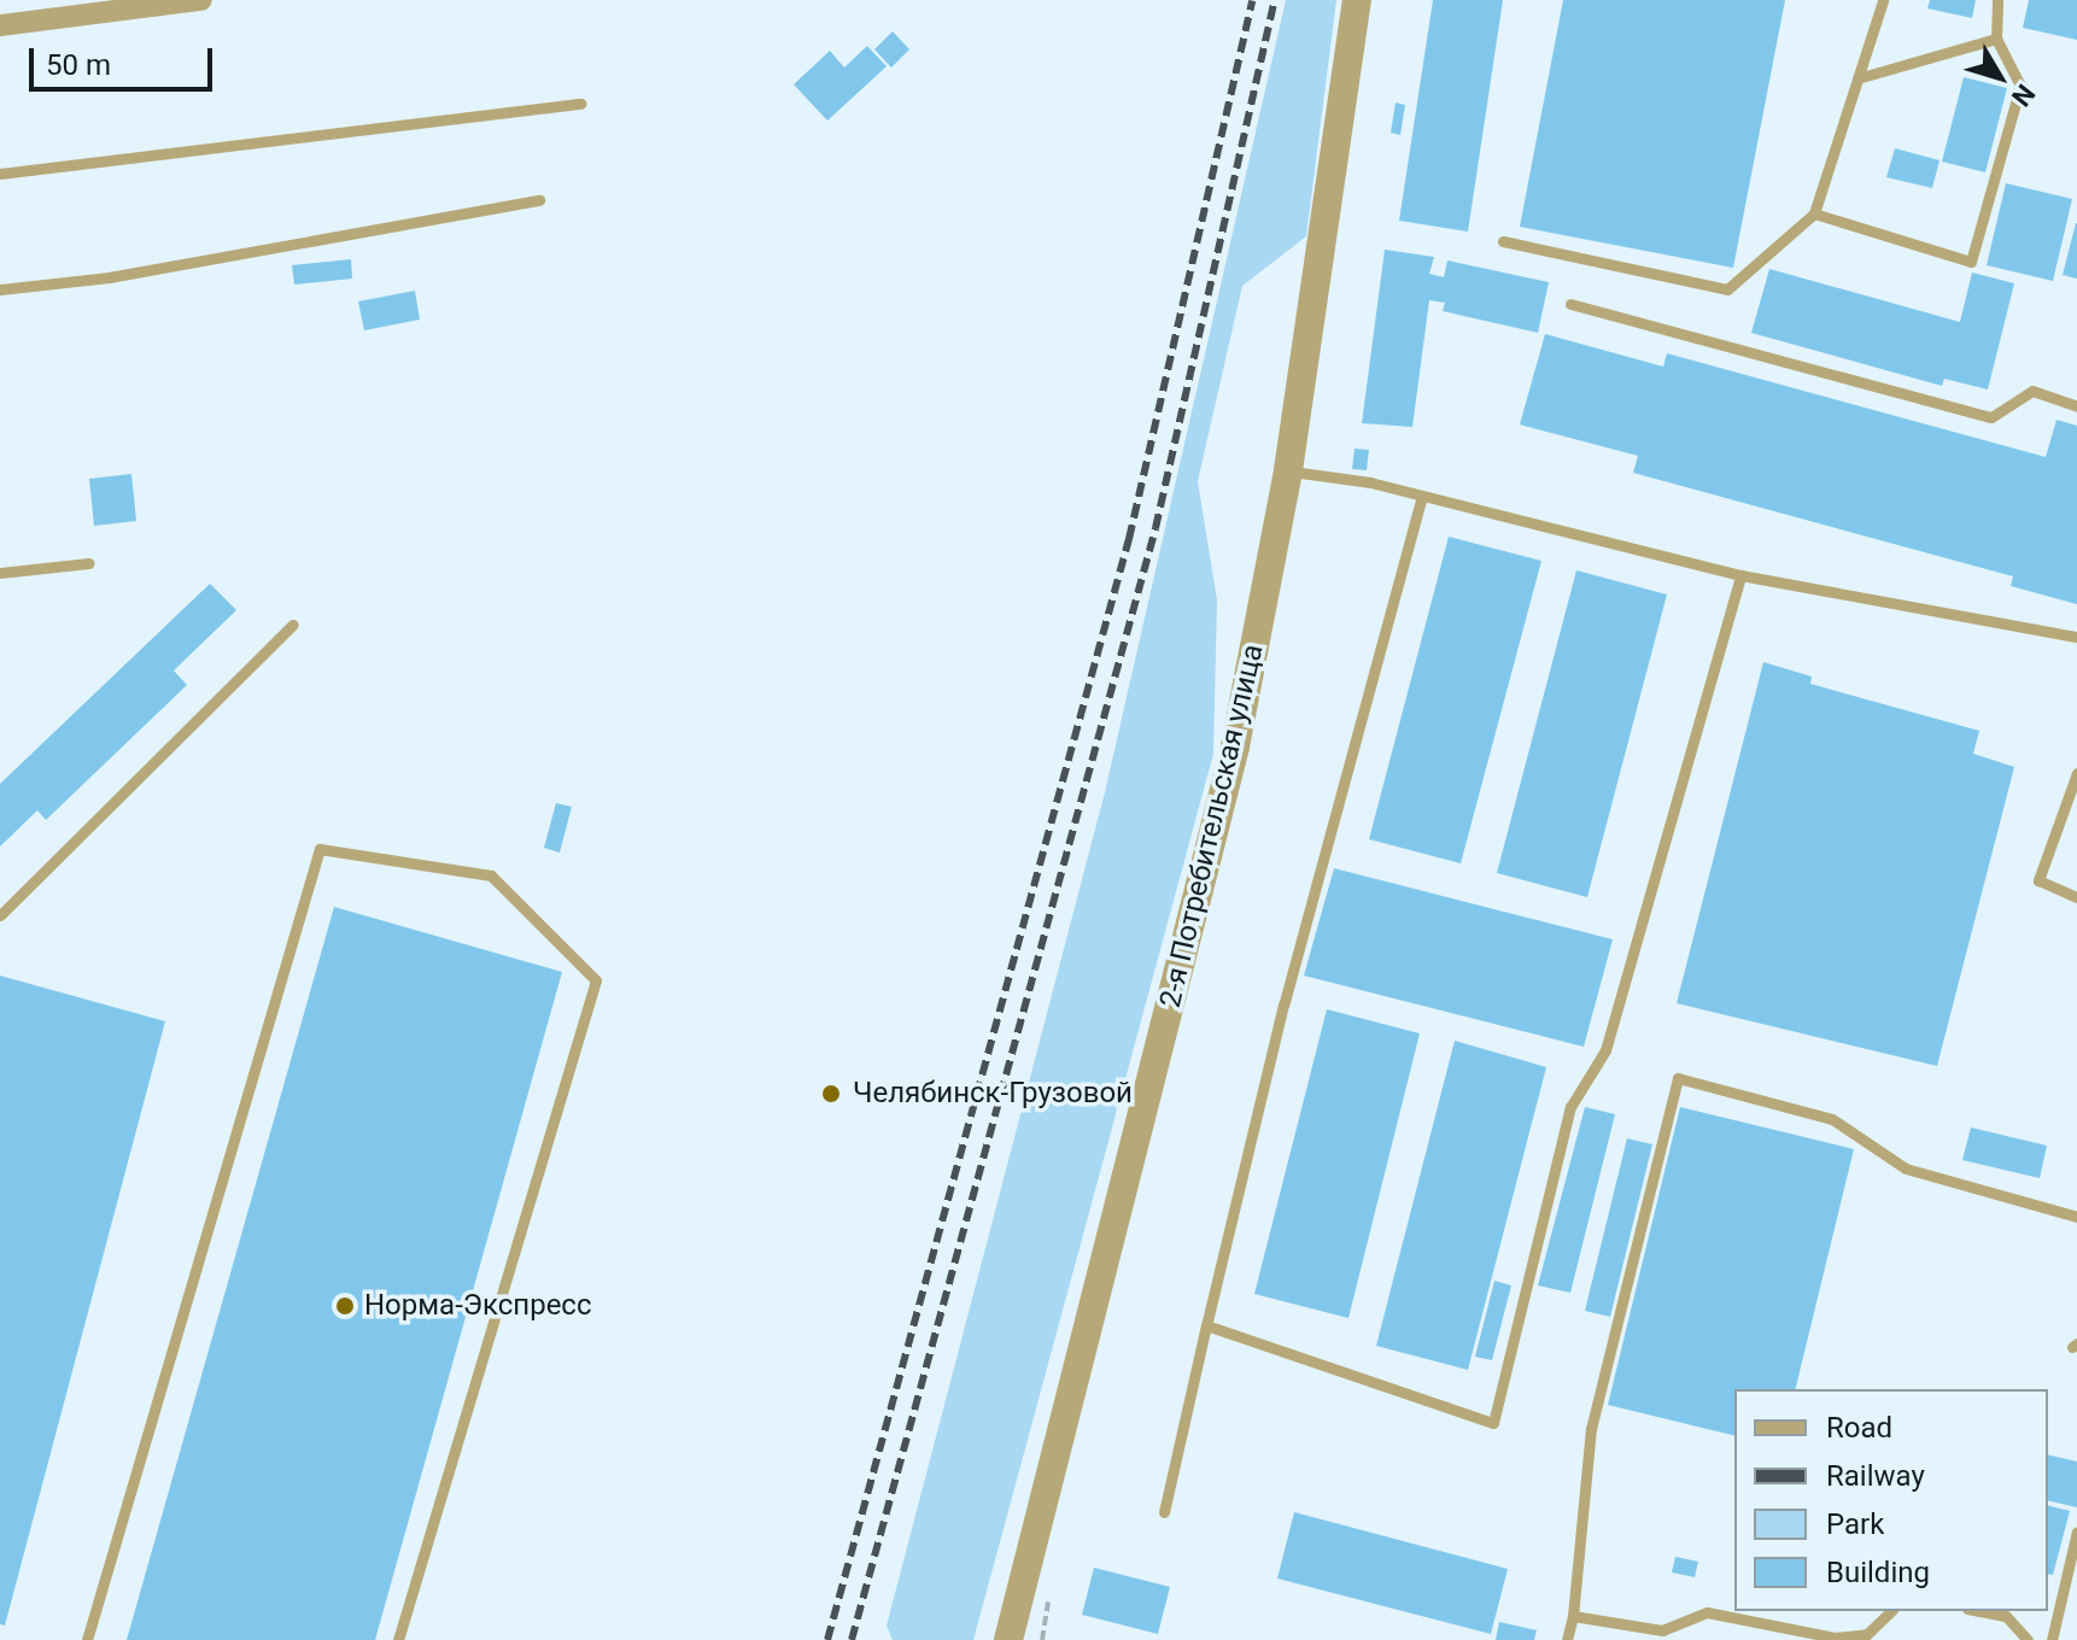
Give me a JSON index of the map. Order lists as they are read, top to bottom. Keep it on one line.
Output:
{"streets":{"street":["2-я Потребительская улица"]},"places":["Челябинск-Грузовой","Норма-Экспресс"],"legend":["Road","Railway","Park","Building"],"scale_bar":"50 m","north":"bottom right"}
